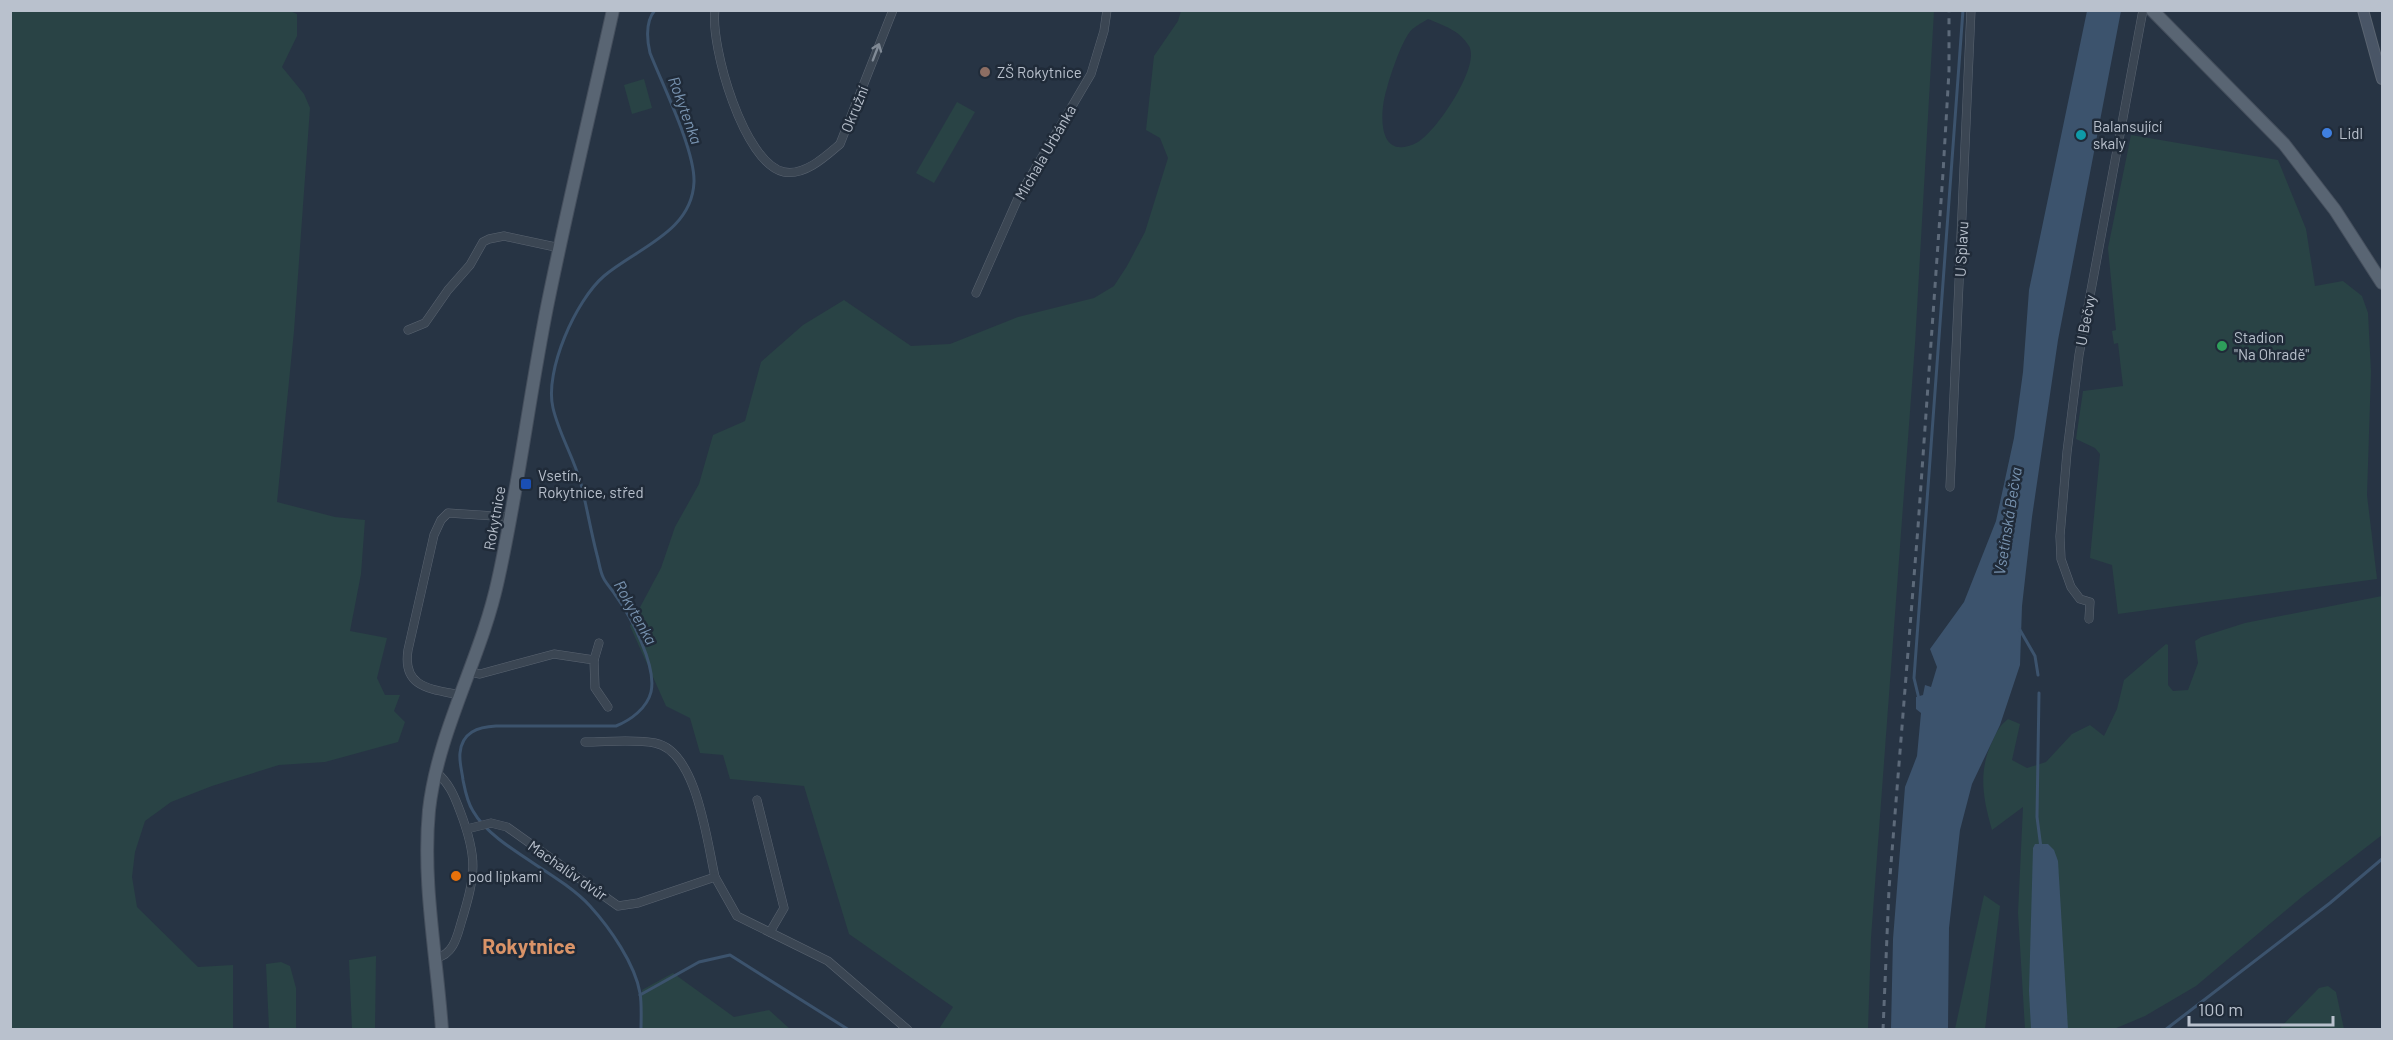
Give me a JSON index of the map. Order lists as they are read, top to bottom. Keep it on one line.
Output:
{"streets":{"main road":["Rokytnice"],"street":["Okružní","Michala Urbánka","U Splavu","U Bečvy","Machalův dvůr"]},"districts":["Rokytnice"],"water":["Rokytenka","Vsetínská Bečva"],"places":{"other":["ZŠ Rokytnice","Lidl","Balansující skaly","Stadion \"Na Ohradě\"","pod lipkami"],"transit":["Vsetín, Rokytnice, střed"]},"scale_bar":"100 m"}
